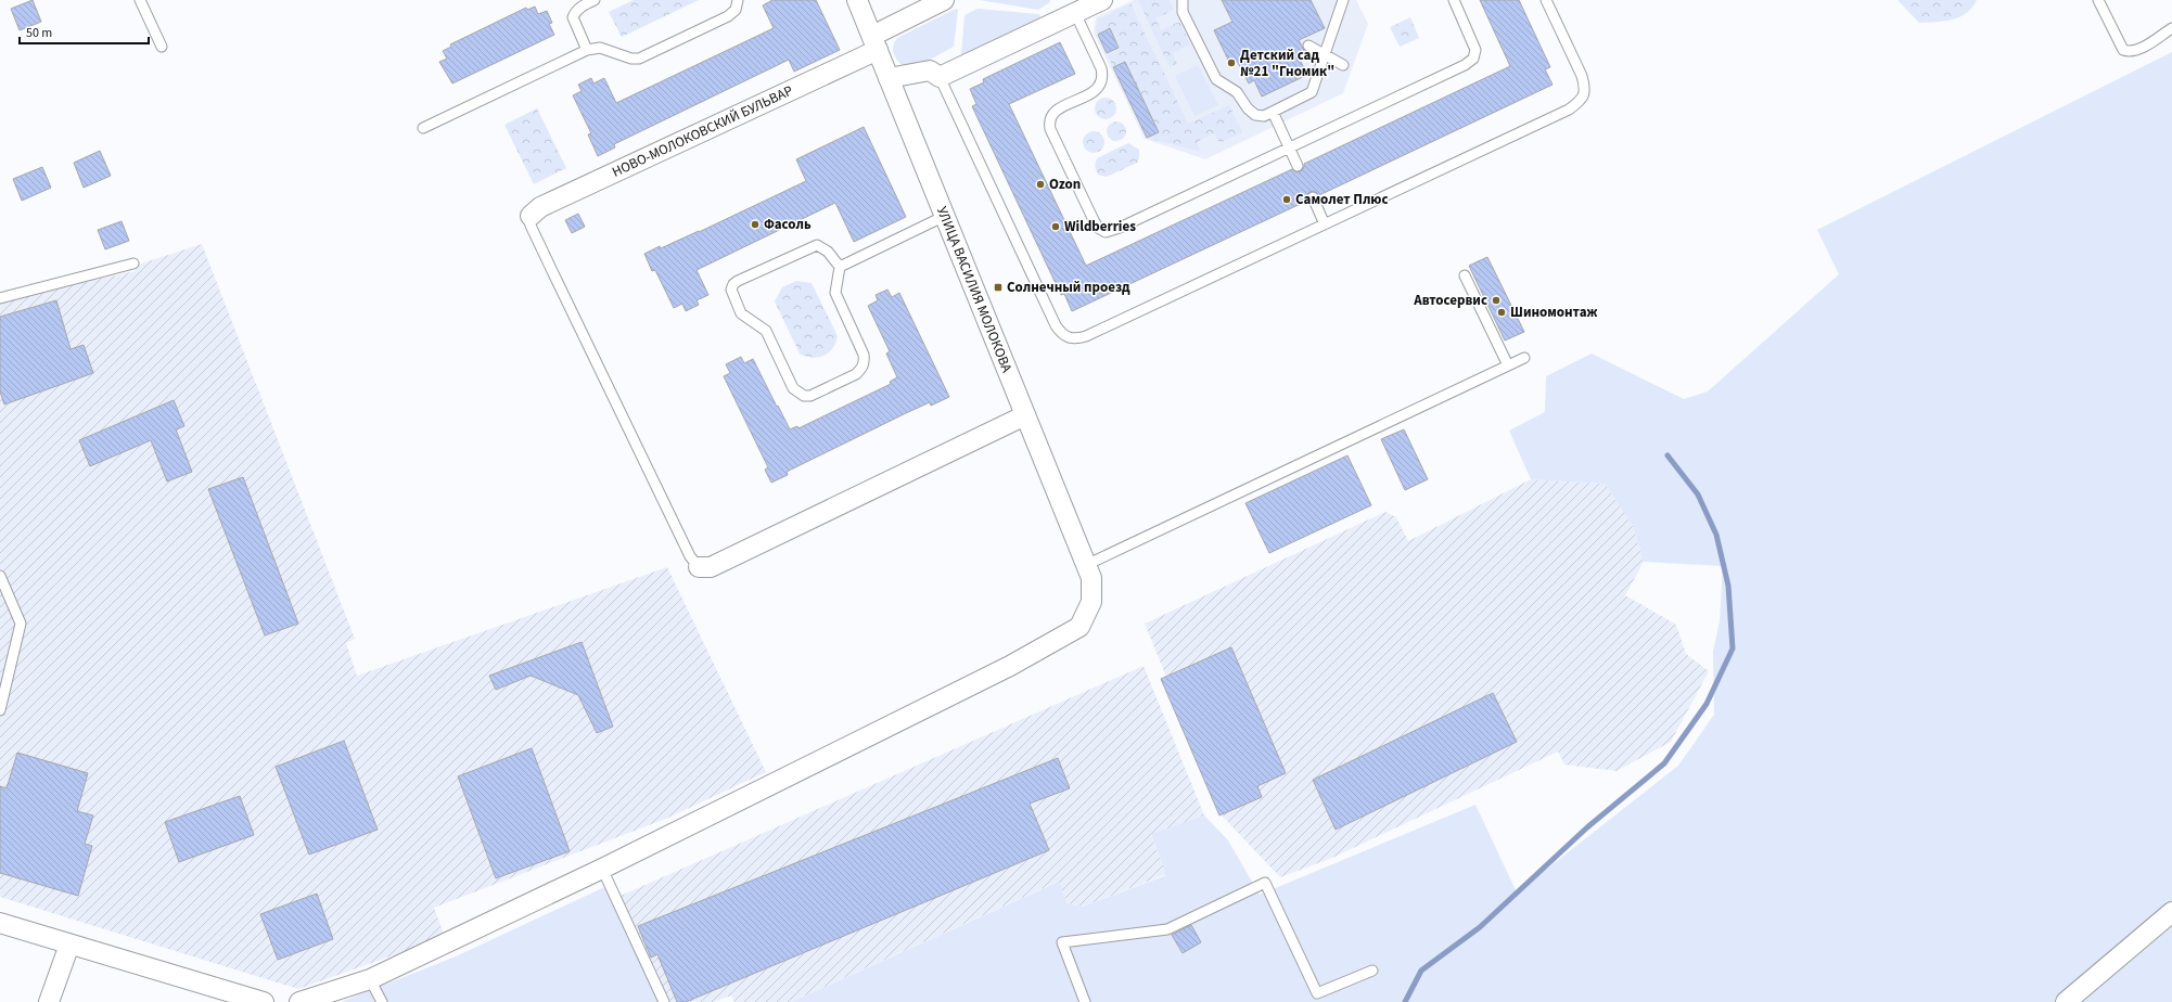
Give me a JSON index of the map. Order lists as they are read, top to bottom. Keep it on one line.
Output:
{"streets":{"street":["НОВО-МОЛОКОВСКИЙ БУЛЬВАР","УЛИЦА ВАСИЛИЯ МОЛОКОВА"]},"crossings":[["НОВО-МОЛОКОВСКИЙ БУЛЬВАР","УЛИЦА ВАСИЛИЯ МОЛОКОВА"]],"places":{"other":["Детский сад №21 \"Гномик\"","Ozon","Самолет Плюс","Фасоль","Wildberries","Автосервис","Шиномонтаж"],"transit":["Солнечный проезд"]},"scale_bar":"50 m"}
